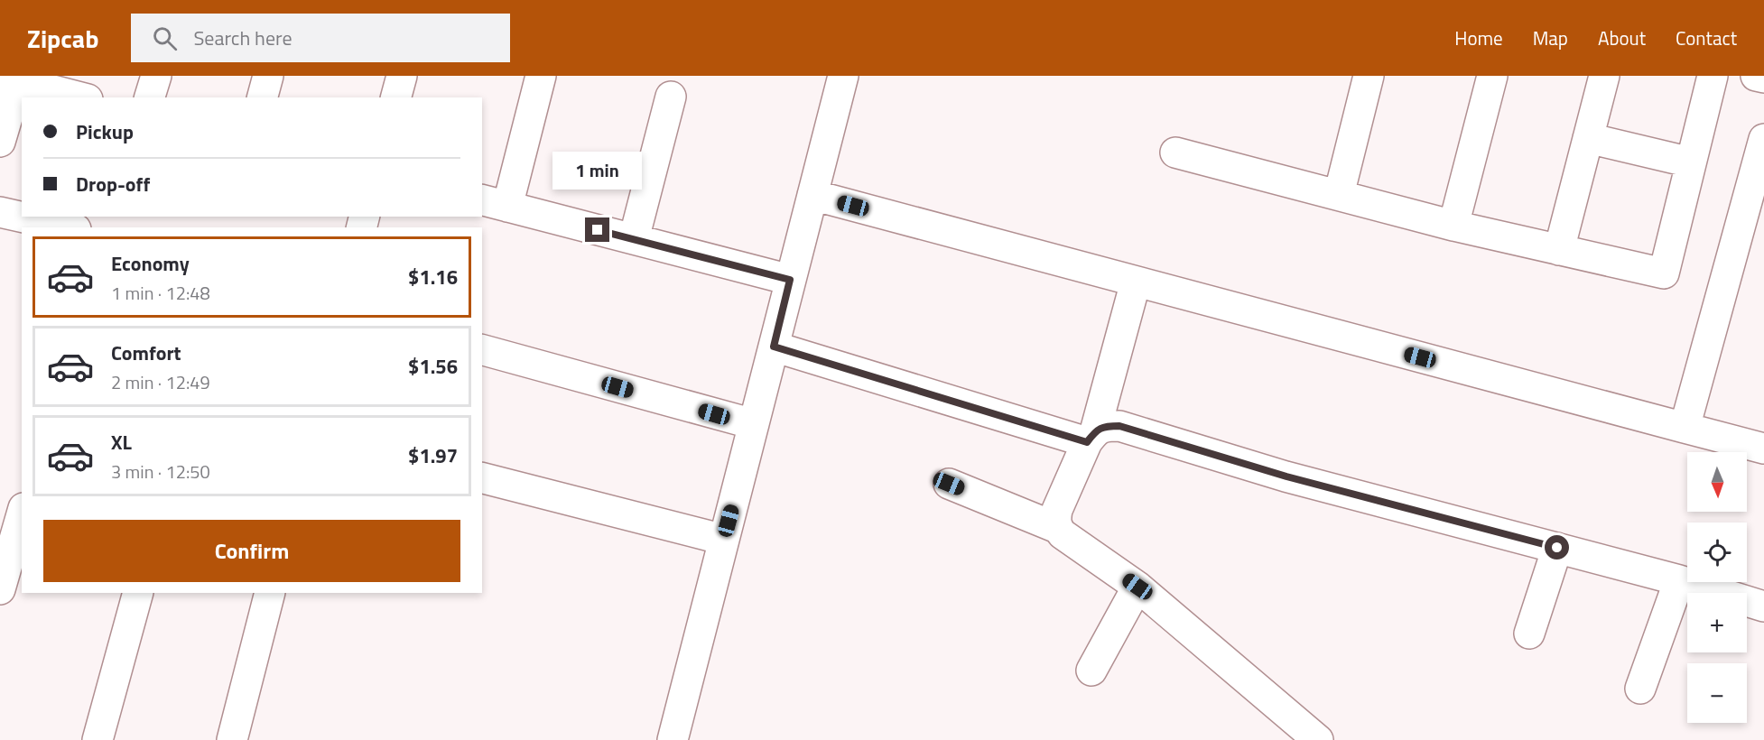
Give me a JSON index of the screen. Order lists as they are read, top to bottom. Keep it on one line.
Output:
{"north":"bottom","page":{"header":"Zipcab","search":"Search here","nav":["Home","Map","About","Contact"],"banner":["Pickup","Drop-off"],"bubble":"1 min","list":[{"name":"Economy","note":"1 min · 12:48","value":"$1.16"},{"name":"Comfort","note":"2 min · 12:49","value":"$1.56"},{"name":"XL","note":"3 min · 12:50","value":"$1.97"}],"map_buttons":["+","−"],"buttons":"Confirm"}}
